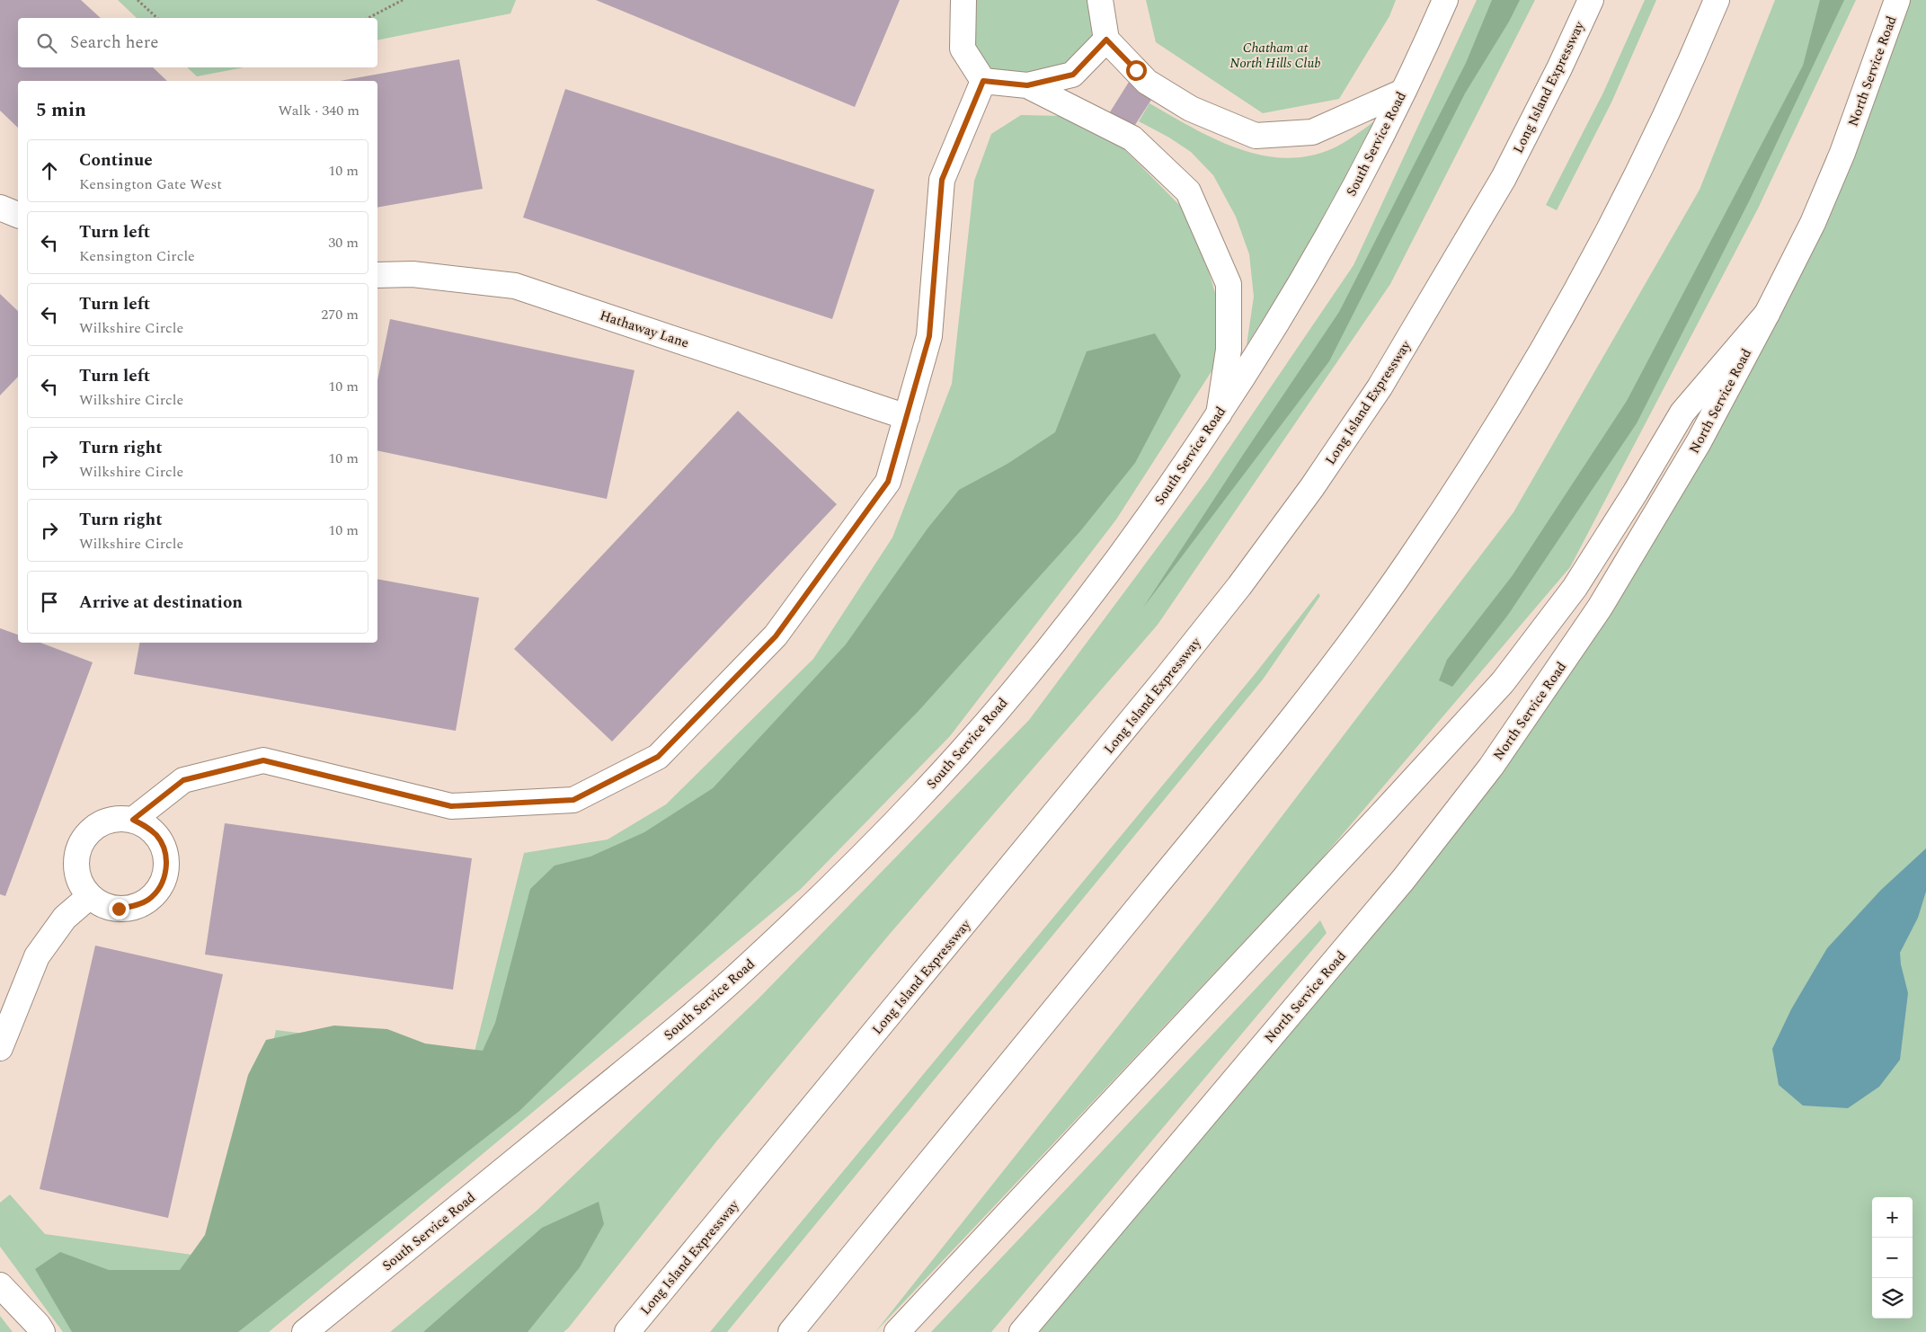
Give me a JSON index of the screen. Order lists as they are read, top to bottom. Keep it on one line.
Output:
{"streets":{"main road":["North Service Road","Long Island Expressway","South Service Road","Hathaway Lane"]},"parks":["Chatham at North Hills Club"],"page":{"search":"Search here","heading":["5 min","Walk · 340 m"],"list":[["Continue","Kensington Gate West","10 m"],["Turn left","Kensington Circle","30 m"],["Turn left","Wilkshire Circle","270 m"],["Turn left","Wilkshire Circle","10 m"],["Turn right","Wilkshire Circle","10 m"],["Turn right","Wilkshire Circle","10 m"],"Arrive at destination"],"map_buttons":["+","−"]}}
